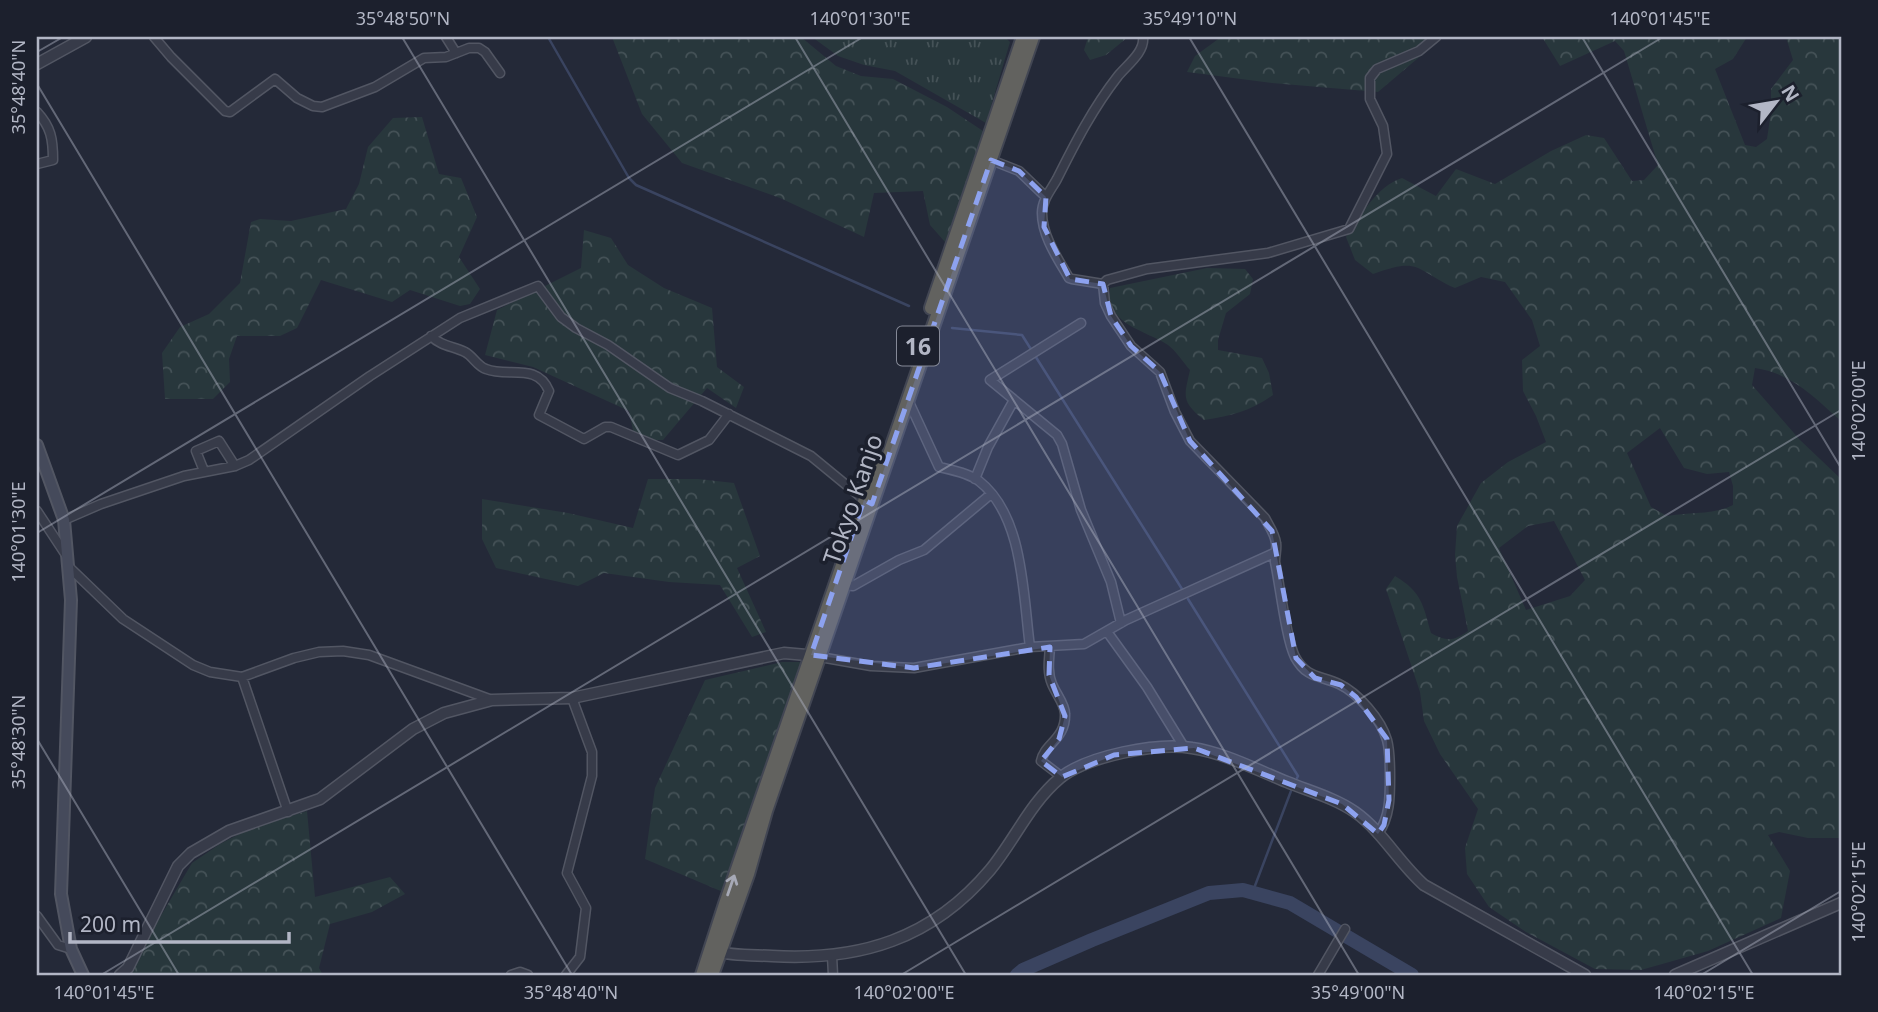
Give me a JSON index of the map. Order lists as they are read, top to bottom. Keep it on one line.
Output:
{"streets":{"highway":["16","Tokyo Kanjo"]},"scale_bar":"200 m","north":"top right","coordinates":["35°48'50\"N","140°01'30\"E","35°49'10\"N","140°01'45\"E","35°48'40\"N","140°02'00\"E","35°48'30\"N","140°02'15\"E","35°49'00\"N"]}
